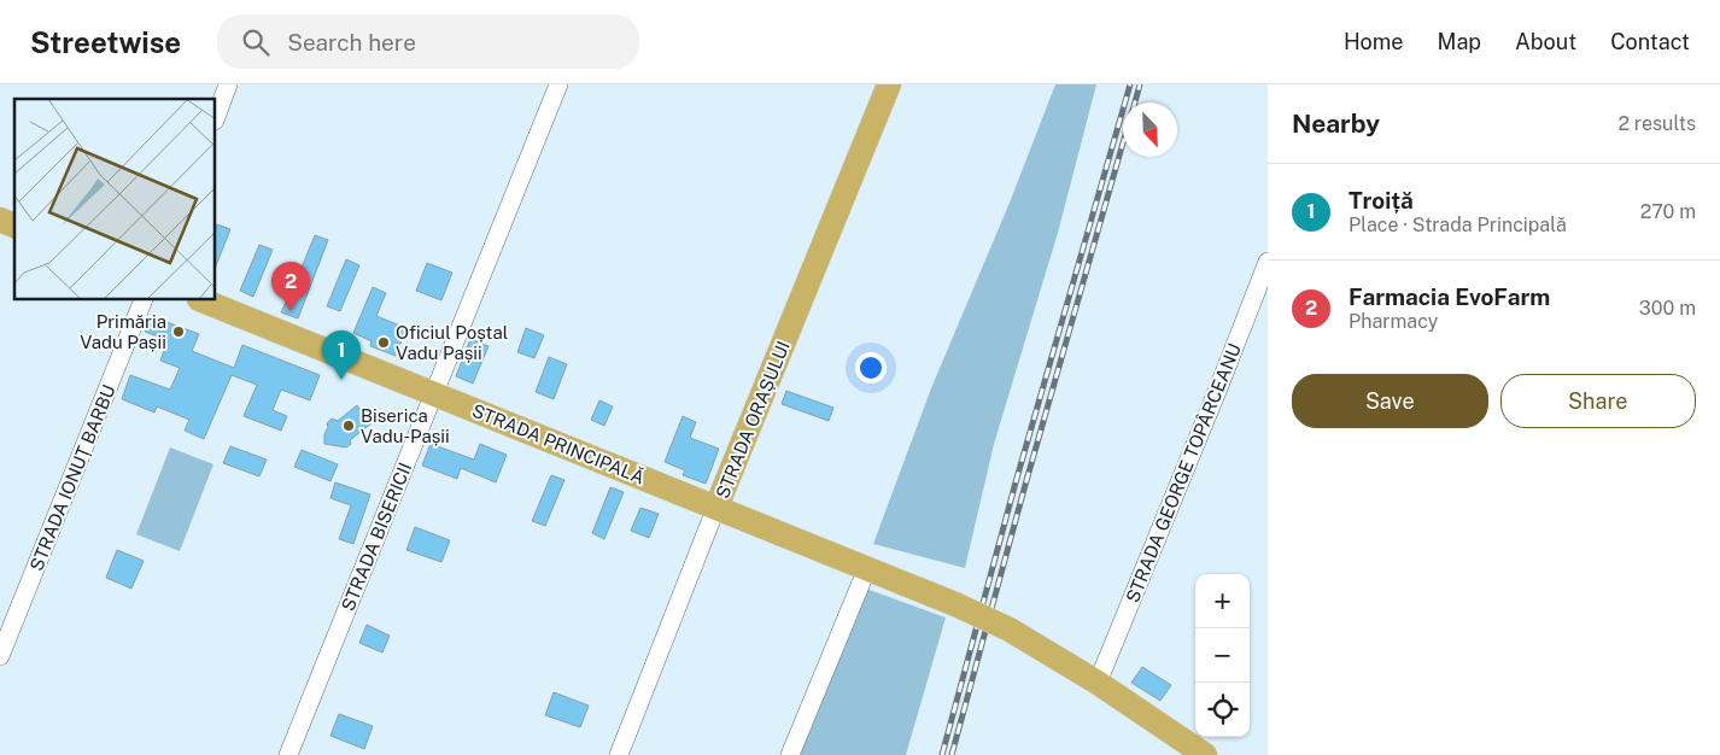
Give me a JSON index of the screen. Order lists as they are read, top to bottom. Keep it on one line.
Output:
{"streets":{"main road":["STRADA ORAȘULUI","STRADA PRINCIPALĂ"],"street":["STRADA GEORGE TOPÂRCEANU","STRADA IONUȚ BARBU","STRADA BISERICII"]},"crossings":[["STRADA ORAȘULUI","STRADA PRINCIPALĂ"],["STRADA PRINCIPALĂ","STRADA GEORGE TOPÂRCEANU"],["STRADA PRINCIPALĂ","STRADA BISERICII"]],"places":["Primăria Vadu Pașii","Oficiul Poștal Vadu Pașii","Biserica Vadu-Pașii"],"north":"bottom right","page":{"header":"Streetwise","search":"Search here","nav":["Home","Map","About","Contact"],"heading":["Nearby","2 results"],"list":[{"mark":"1","name":"Troiță","note":"Place · Strada Principală","value":"270 m"},{"mark":"2","name":"Farmacia EvoFarm","note":"Pharmacy","value":"300 m"}],"pins":["2","1"],"buttons":["Save","Share"],"map_buttons":["+","−"]}}
